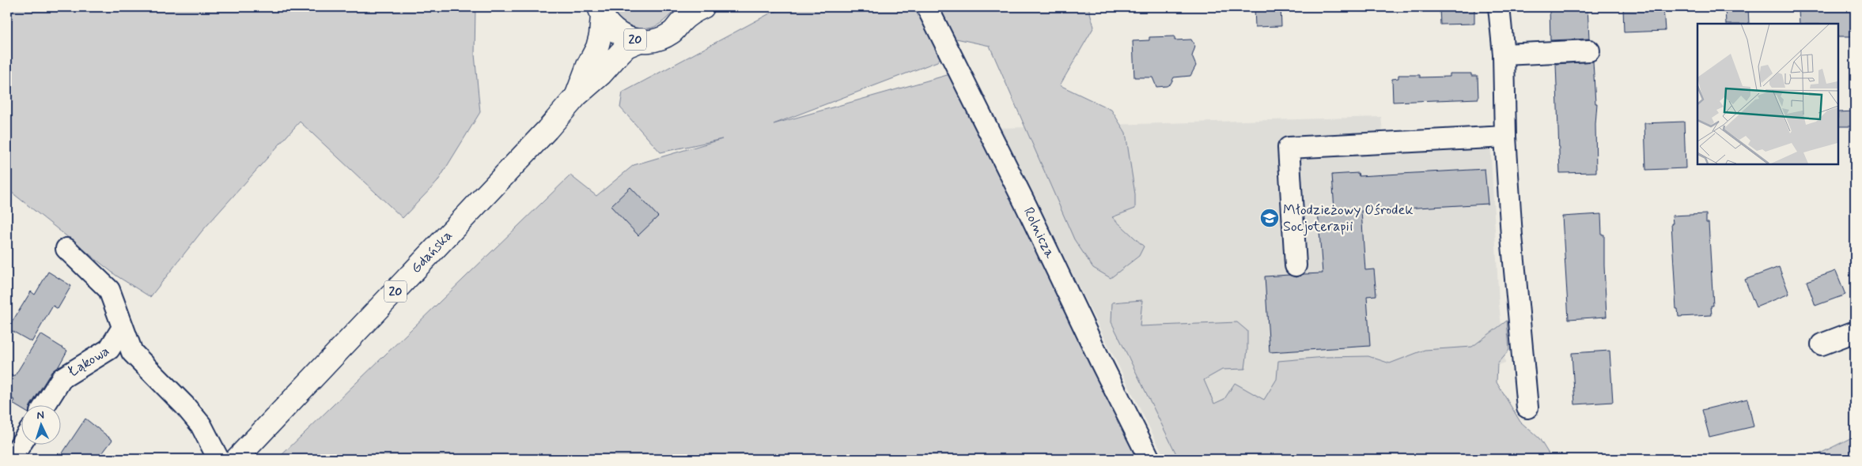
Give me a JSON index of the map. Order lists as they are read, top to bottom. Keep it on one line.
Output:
{"streets":{"main road":["20","Gdańska"],"street":["Rolnicza","Łąkowa"]},"crossings":[["20","Gdańska"]],"places":{"school or university":["Młodzieżowy Ośrodek Socjoterapii"]},"north":"top"}
